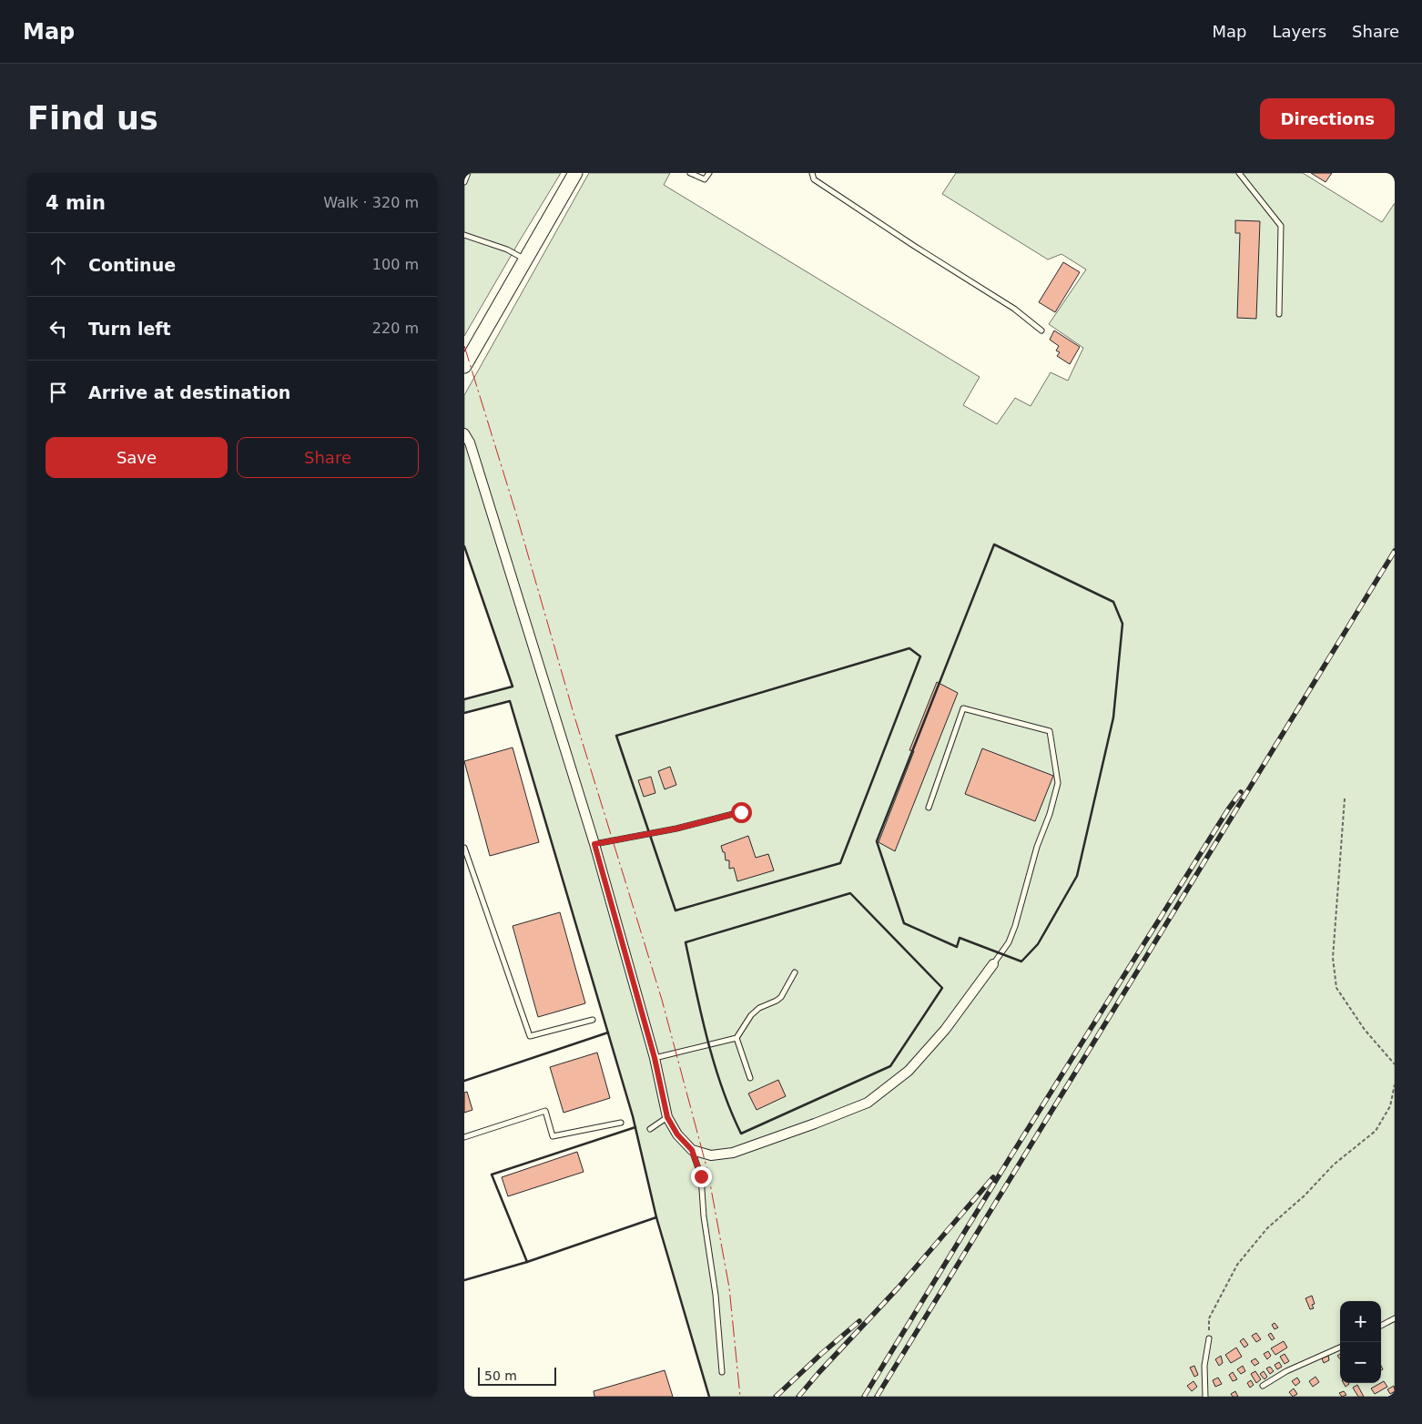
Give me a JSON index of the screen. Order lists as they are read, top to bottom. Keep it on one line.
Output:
{"scale_bar":"50 m","page":{"header":"Map","nav":["Map","Layers","Share"],"buttons":["Directions",["Save","Share"]],"title":"Find us","heading":["4 min","Walk · 320 m"],"list":[["Continue","100 m"],["Turn left","220 m"],"Arrive at destination"],"map_buttons":["+","−"],"scale":"50 m"}}
